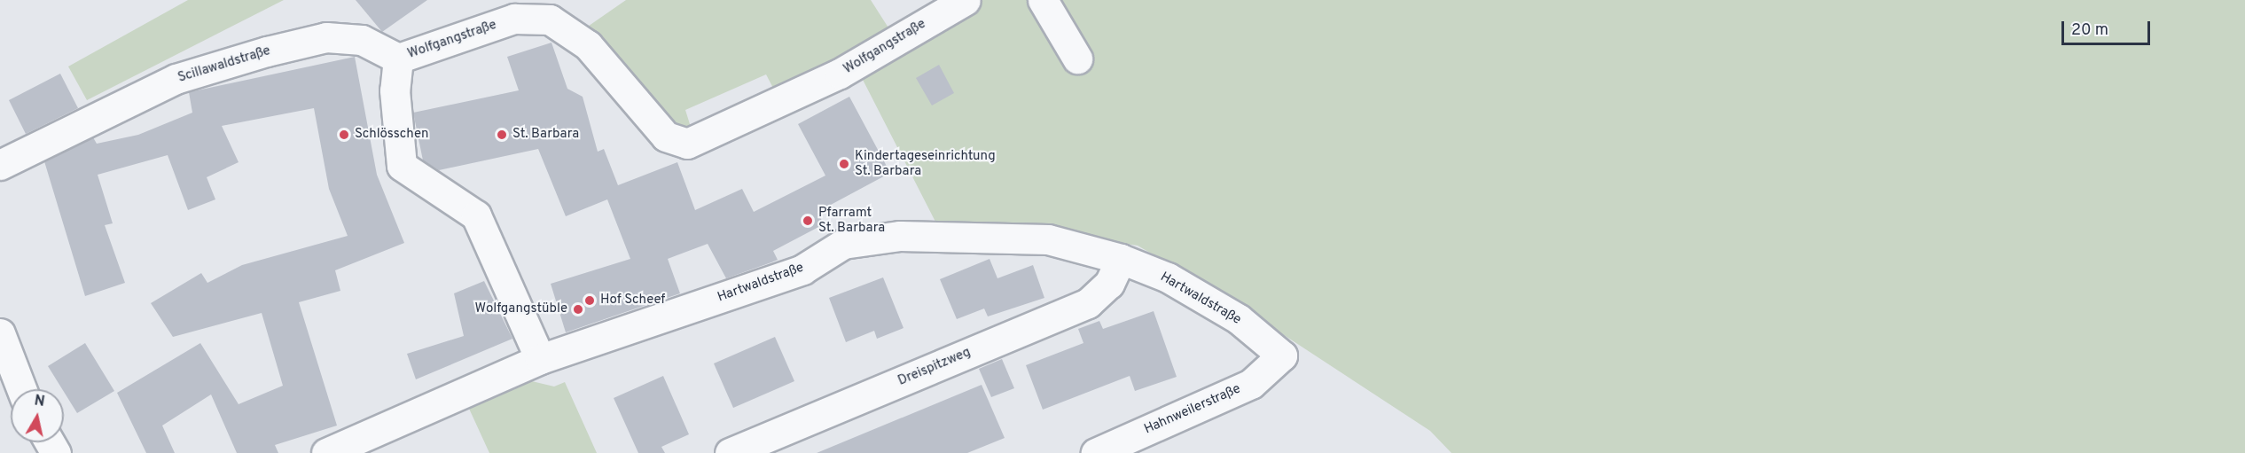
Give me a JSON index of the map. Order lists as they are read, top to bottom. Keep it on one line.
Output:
{"streets":{"street":["Wolfgangstraße","Scillawaldstraße","Hartwaldstraße","Dreispitzweg","Hahnweilerstraße"]},"crossings":[["Wolfgangstraße","Scillawaldstraße"],["Wolfgangstraße","Hartwaldstraße"],["Hartwaldstraße","Dreispitzweg"],["Hartwaldstraße","Hahnweilerstraße"]],"places":["Schlösschen","St. Barbara","Kindertageseinrichtung St. Barbara","Pfarramt St. Barbara","Hof Scheef","Wolfgangstüble"],"scale_bar":"20 m","north":"top"}
